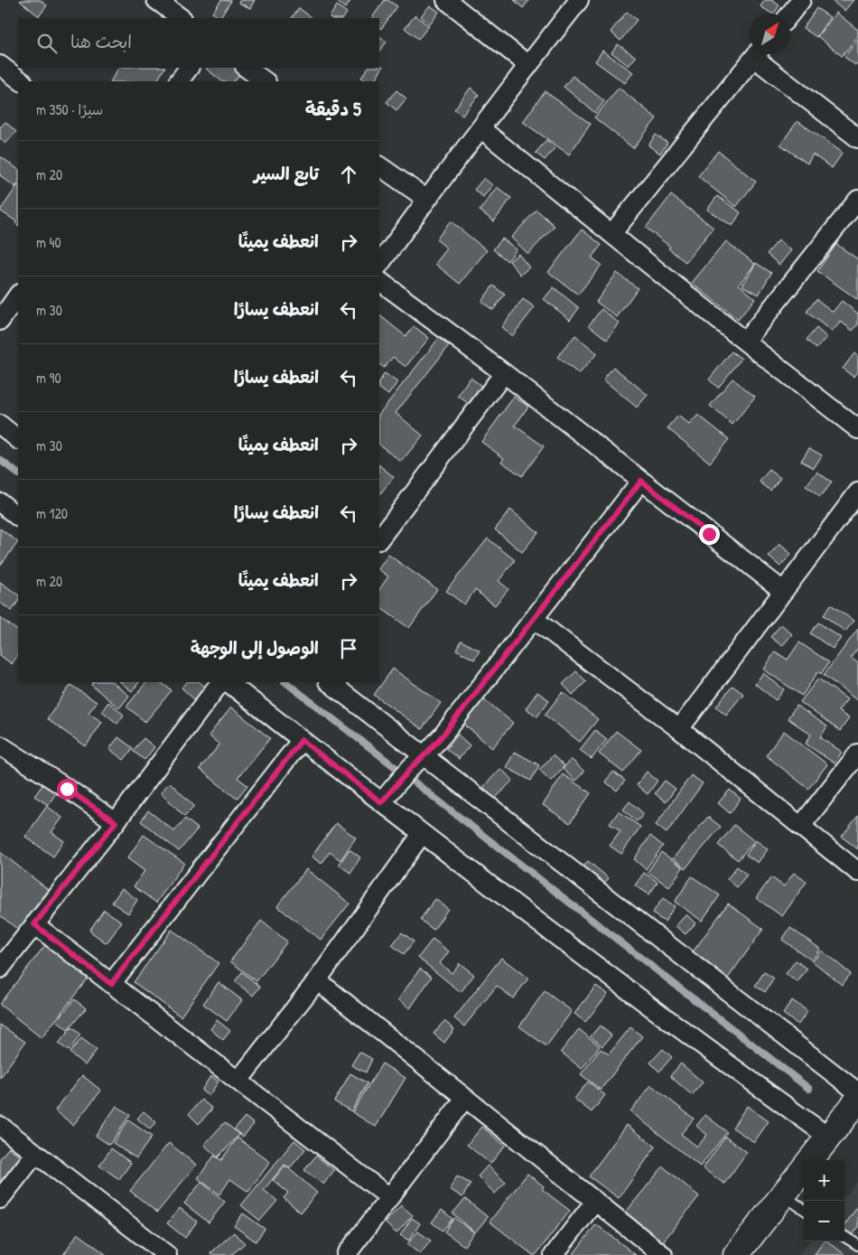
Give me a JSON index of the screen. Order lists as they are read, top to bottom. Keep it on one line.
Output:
{"north":"top right","page":{"search":"ابحث هنا","heading":["5 دقيقة","سيرًا · 350 m"],"list":[["تابع السير","20 m"],["انعطف يمينًا","40 m"],["انعطف يسارًا","30 m"],["انعطف يسارًا","90 m"],["انعطف يمينًا","30 m"],["انعطف يسارًا","120 m"],["انعطف يمينًا","20 m"],"الوصول إلى الوجهة"],"map_buttons":["+","−"]}}
